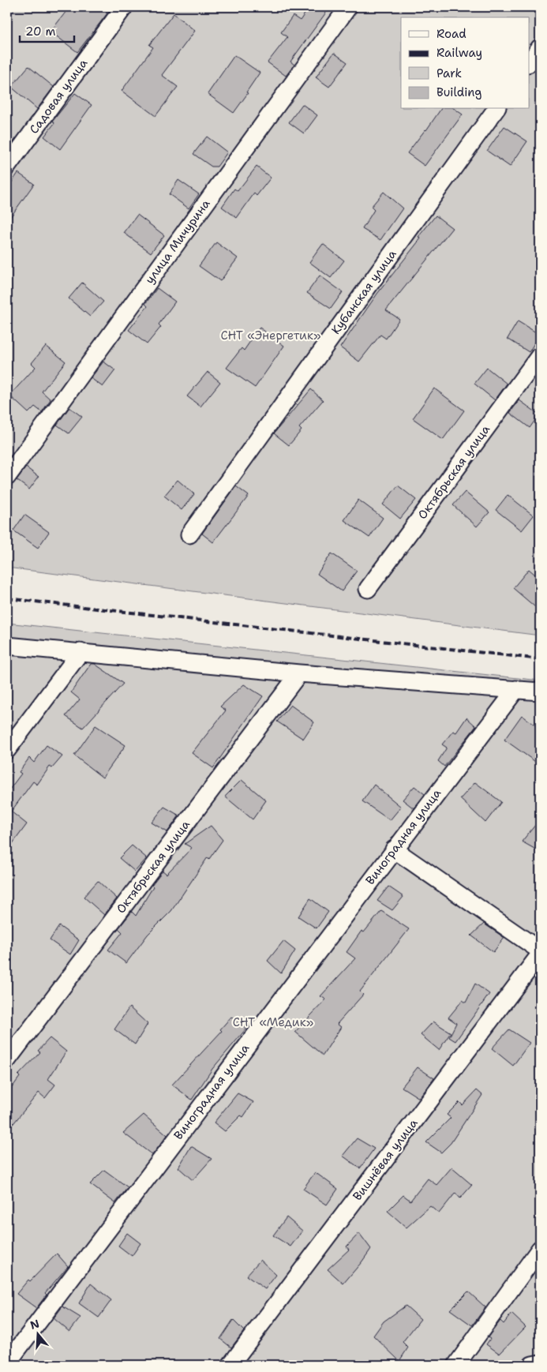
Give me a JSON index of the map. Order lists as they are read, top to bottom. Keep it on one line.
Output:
{"streets":{"street":["Садовая улица","улица Мичурина","Кубанская улица","Октябрьская улица","Виноградная улица","Вишнёвая улица"]},"parks":["СНТ «Энергетик»","СНТ «Медик»"],"legend":["Road","Railway","Park","Building"],"scale_bar":"20 m","north":"top"}
